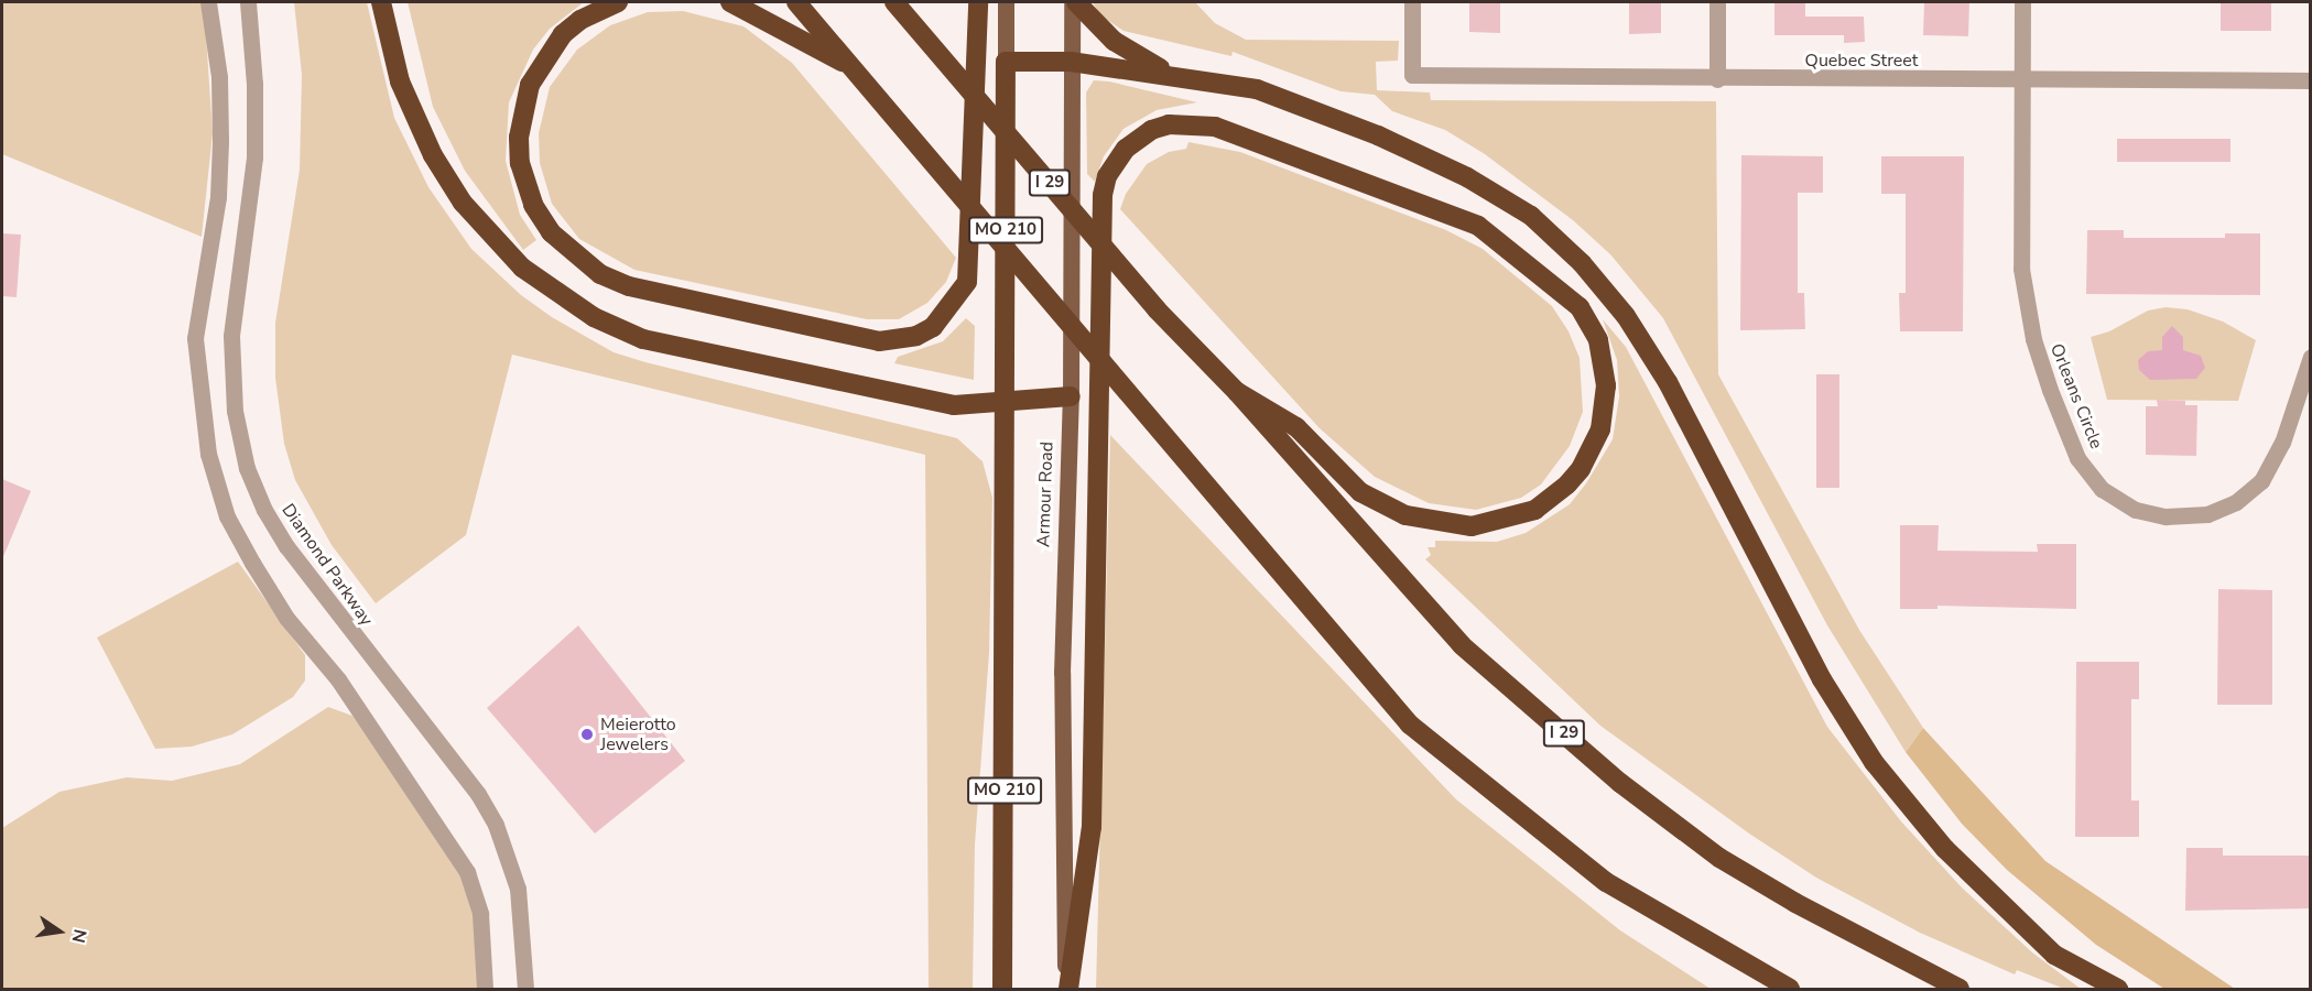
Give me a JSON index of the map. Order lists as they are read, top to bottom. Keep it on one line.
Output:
{"streets":{"highway":["I 29","MO 210"],"main road":["Armour Road"],"street":["Quebec Street","Orleans Circle","Diamond Parkway"]},"crossings":[["Quebec Street","Orleans Circle"]],"places":["Meierotto Jewelers"],"north":"right"}
